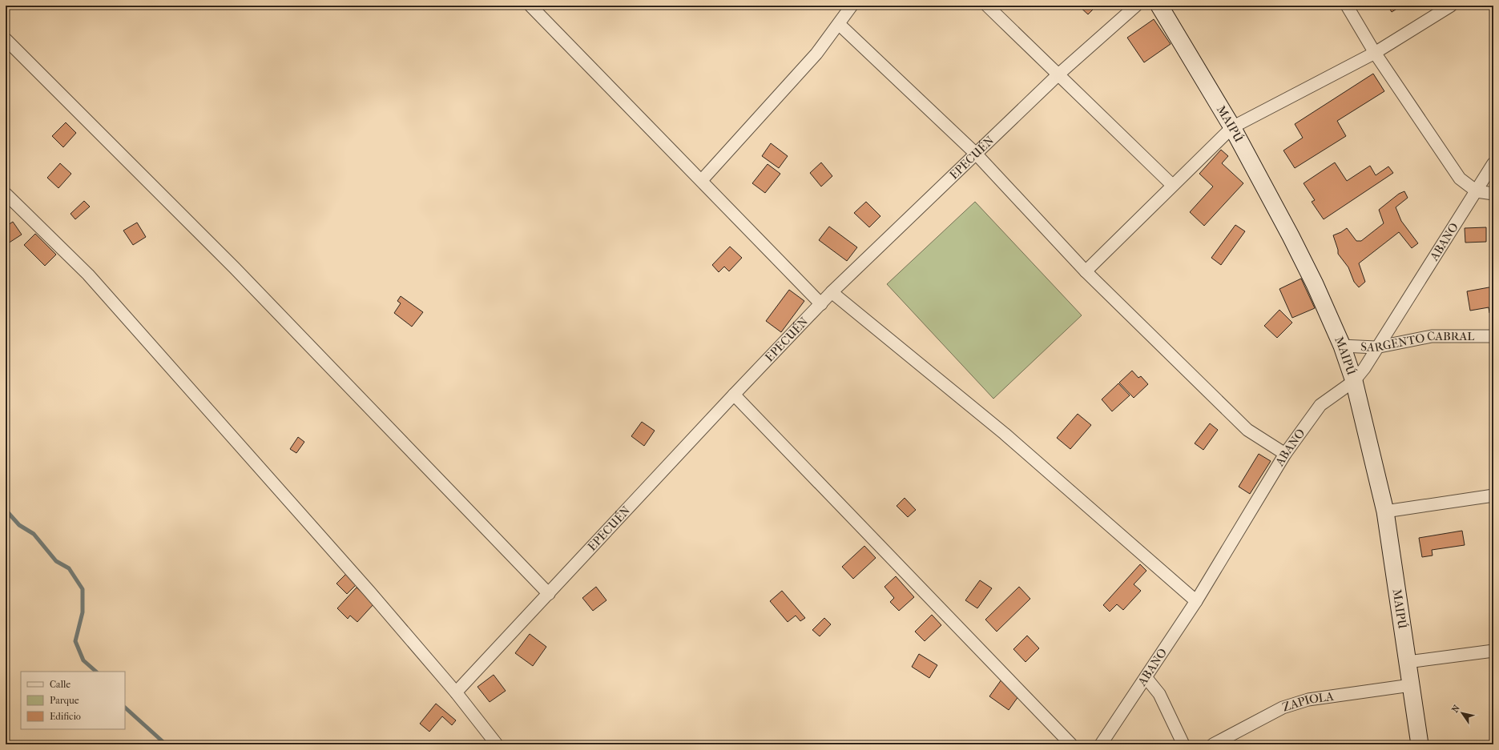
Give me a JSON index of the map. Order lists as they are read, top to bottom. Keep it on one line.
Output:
{"streets":{"main road":["MAIPÚ"],"street":["EPECUÉN","ABANO","SARGENTO CABRAL","ZAPIOLA"]},"crossings":[["MAIPÚ","ABANO"],["MAIPÚ","SARGENTO CABRAL"],["MAIPÚ","ZAPIOLA"],["ABANO","SARGENTO CABRAL"]],"legend":["Calle","Parque","Edificio"],"north":"top left"}
